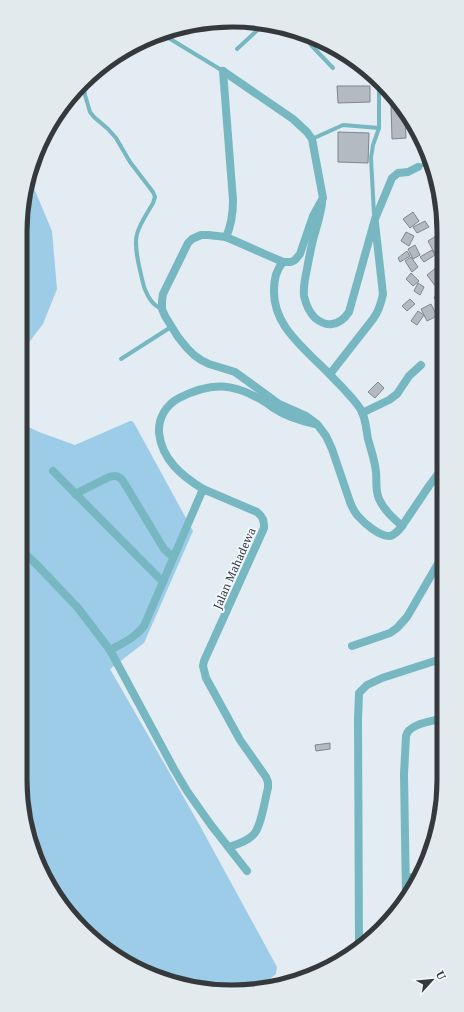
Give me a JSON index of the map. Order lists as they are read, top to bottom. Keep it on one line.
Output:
{"streets":{"street":["Jalan Mahadewa"]},"north":"top right"}
